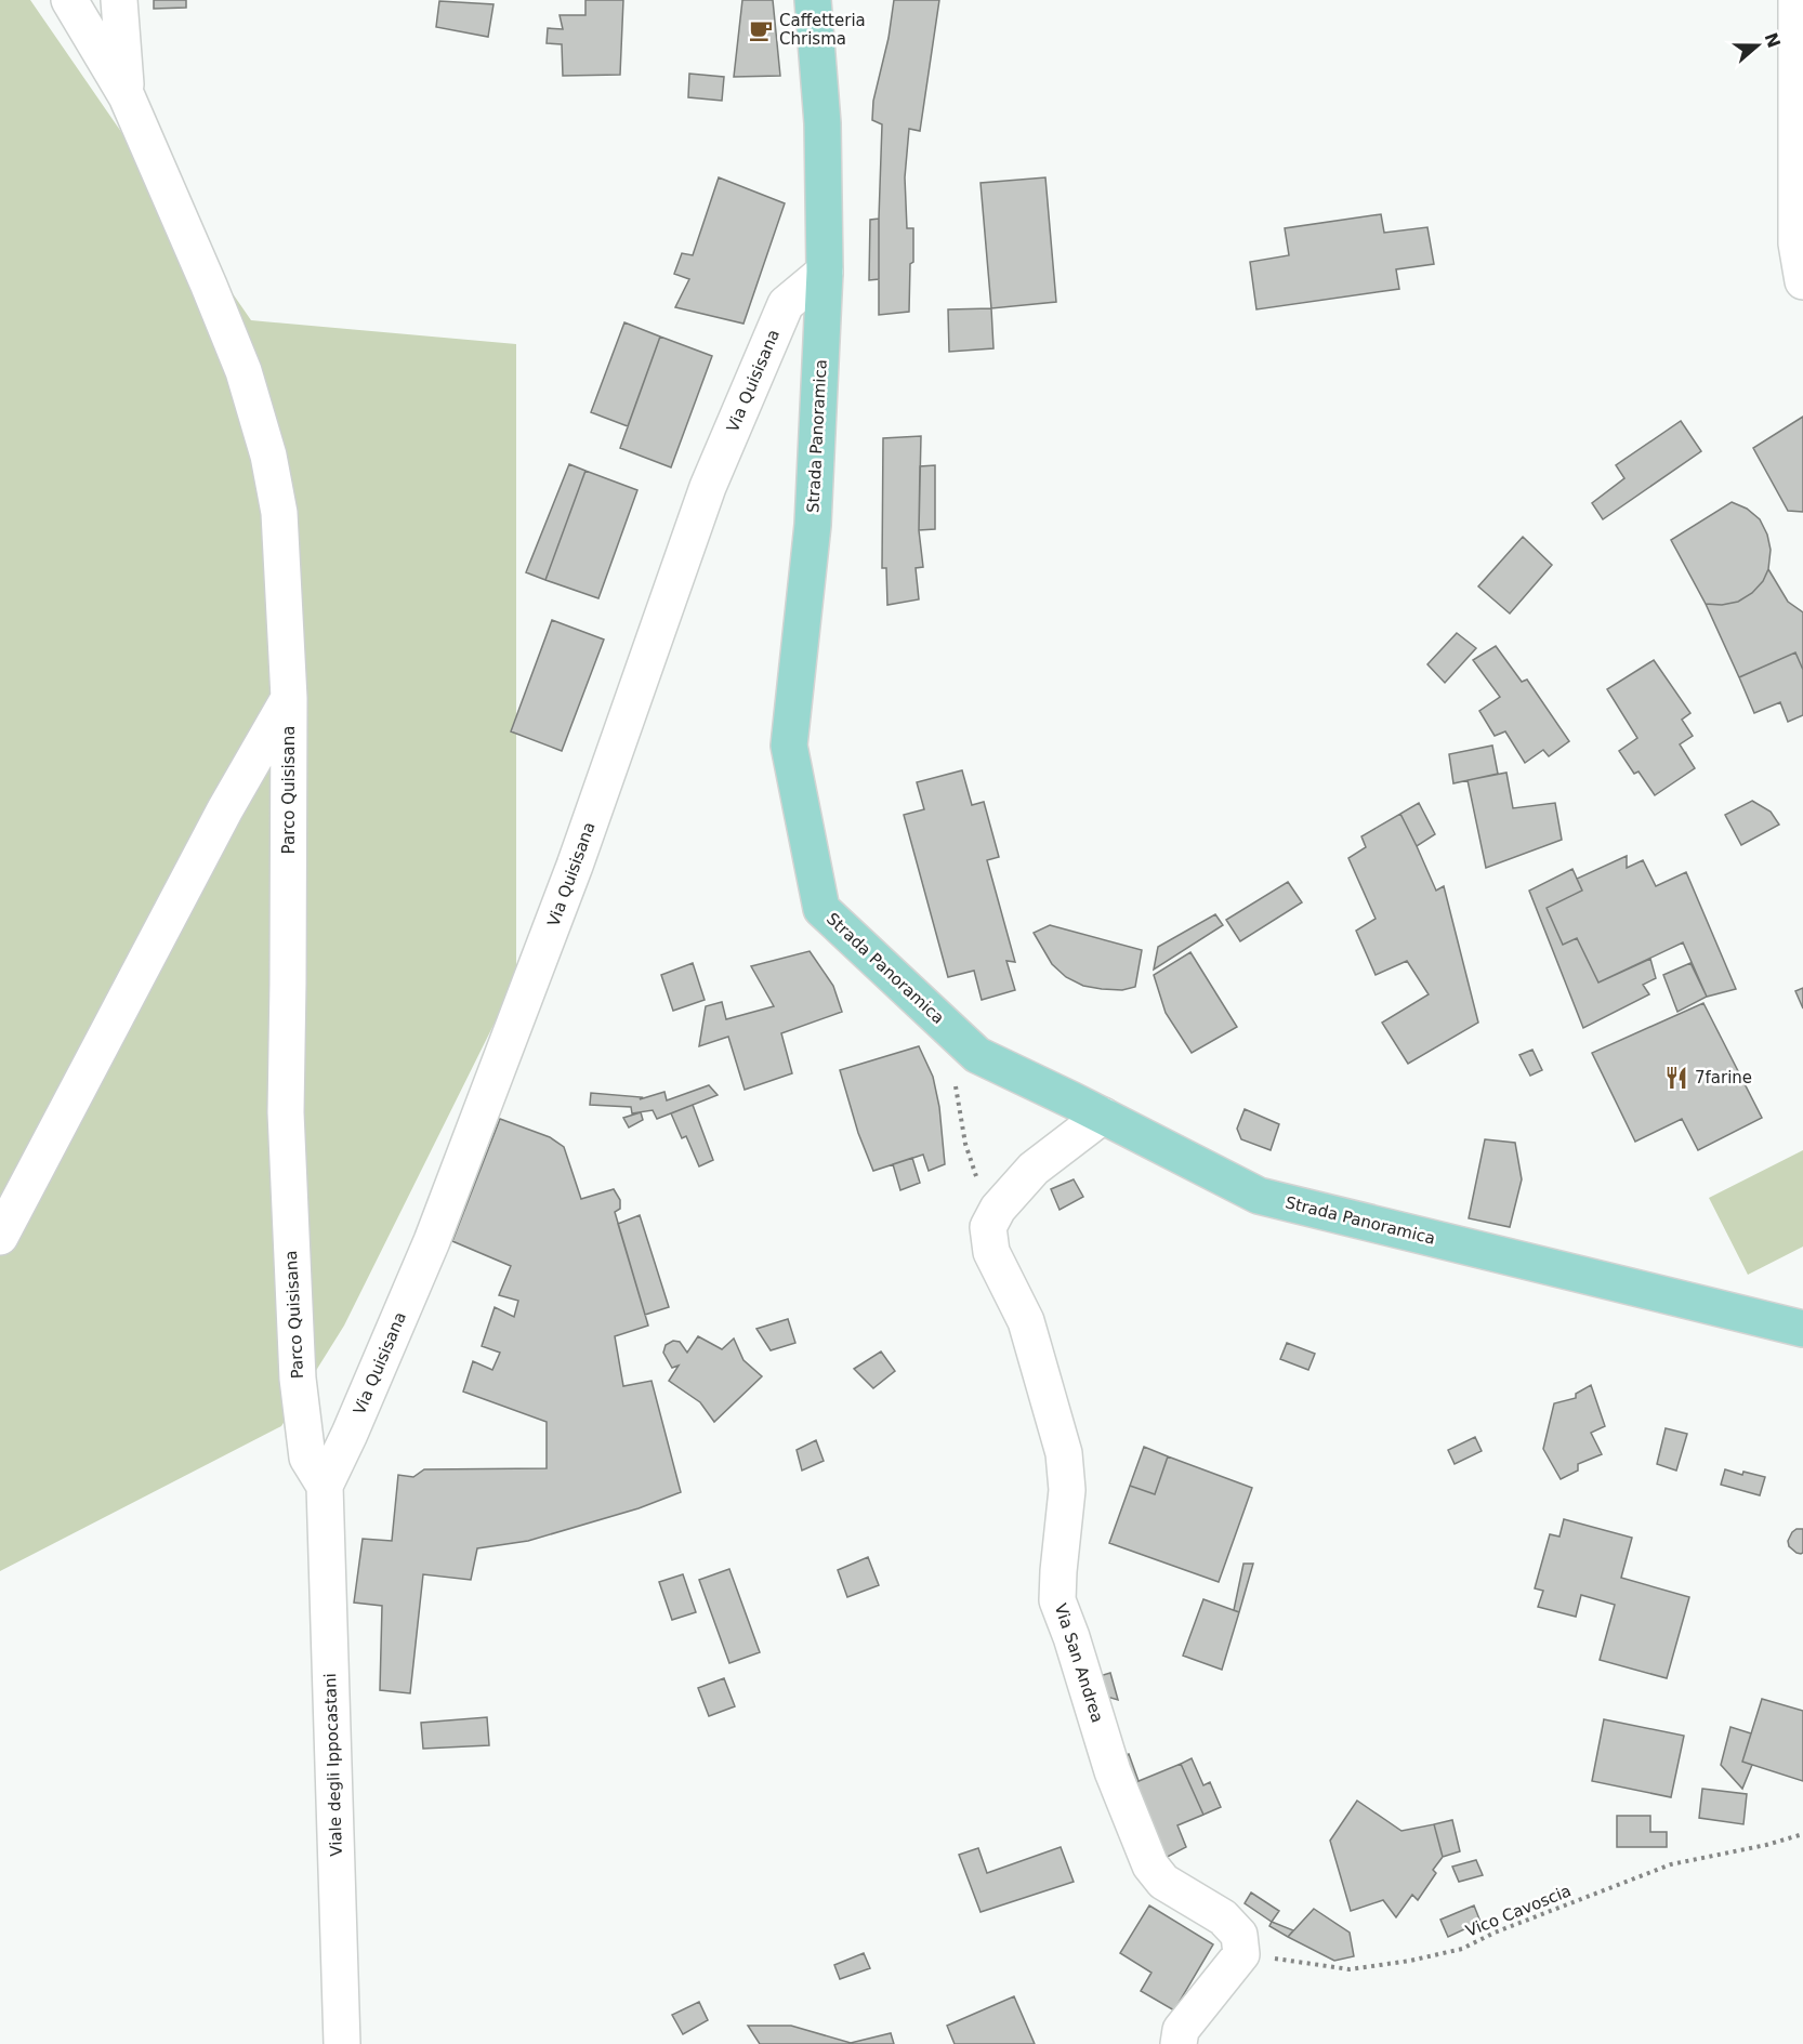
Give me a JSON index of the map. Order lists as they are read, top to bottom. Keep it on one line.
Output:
{"streets":{"main road":["Strada Panoramica"],"street":["Via Quisisana","Parco Quisisana","Via San Andrea","Viale degli Ippocastani"],"path":["Vico Cavoscia"]},"crossings":[["Via Quisisana","Strada Panoramica"],["Via Quisisana","Parco Quisisana"],["Via Quisisana","Viale degli Ippocastani"],["Parco Quisisana","Viale degli Ippocastani"],["Via San Andrea","Vico Cavoscia"]],"places":{"cafe":["Caffetteria Chrisma"],"restaurant":["7farine"]},"north":"right"}
